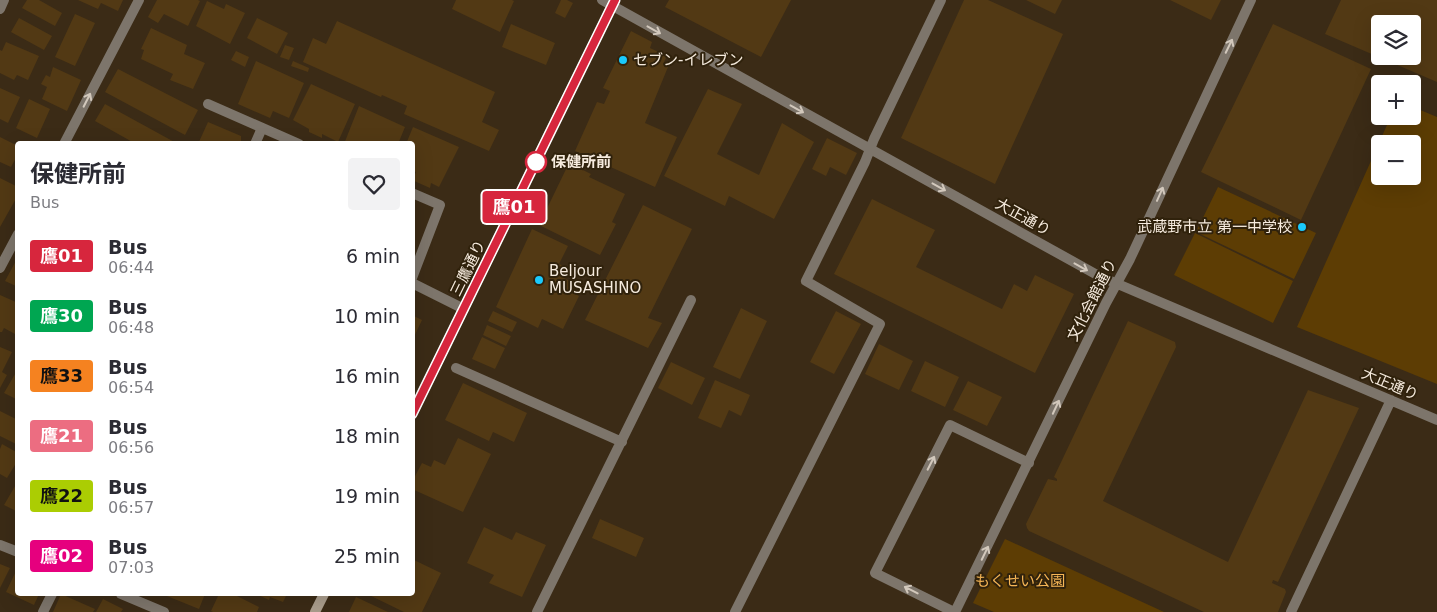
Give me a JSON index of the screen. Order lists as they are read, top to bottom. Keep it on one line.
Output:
{"streets":{"main road":["三鷹通り"],"street":["大正通り","文化会館通り"]},"crossings":[["大正通り","三鷹通り"],["大正通り","文化会館通り"]],"one_way":["大正通り","文化会館通り"],"parks":["もくせい公園"],"places":["セブン-イレブン","保健所前","武蔵野市立 第一中学校","Beljour MUSASHINO"],"lines":["bus line 鷹01"],"page":{"on_map":"鷹01","map_buttons":["+","−"],"heading":["保健所前","Bus"],"list":[{"mark":"鷹01","name":"Bus","note":"06:44","value":"6 min"},{"mark":"鷹30","name":"Bus","note":"06:48","value":"10 min"},{"mark":"鷹33","name":"Bus","note":"06:54","value":"16 min"},{"mark":"鷹21","name":"Bus","note":"06:56","value":"18 min"},{"mark":"鷹22","name":"Bus","note":"06:57","value":"19 min"},{"mark":"鷹02","name":"Bus","note":"07:03","value":"25 min"}]}}
